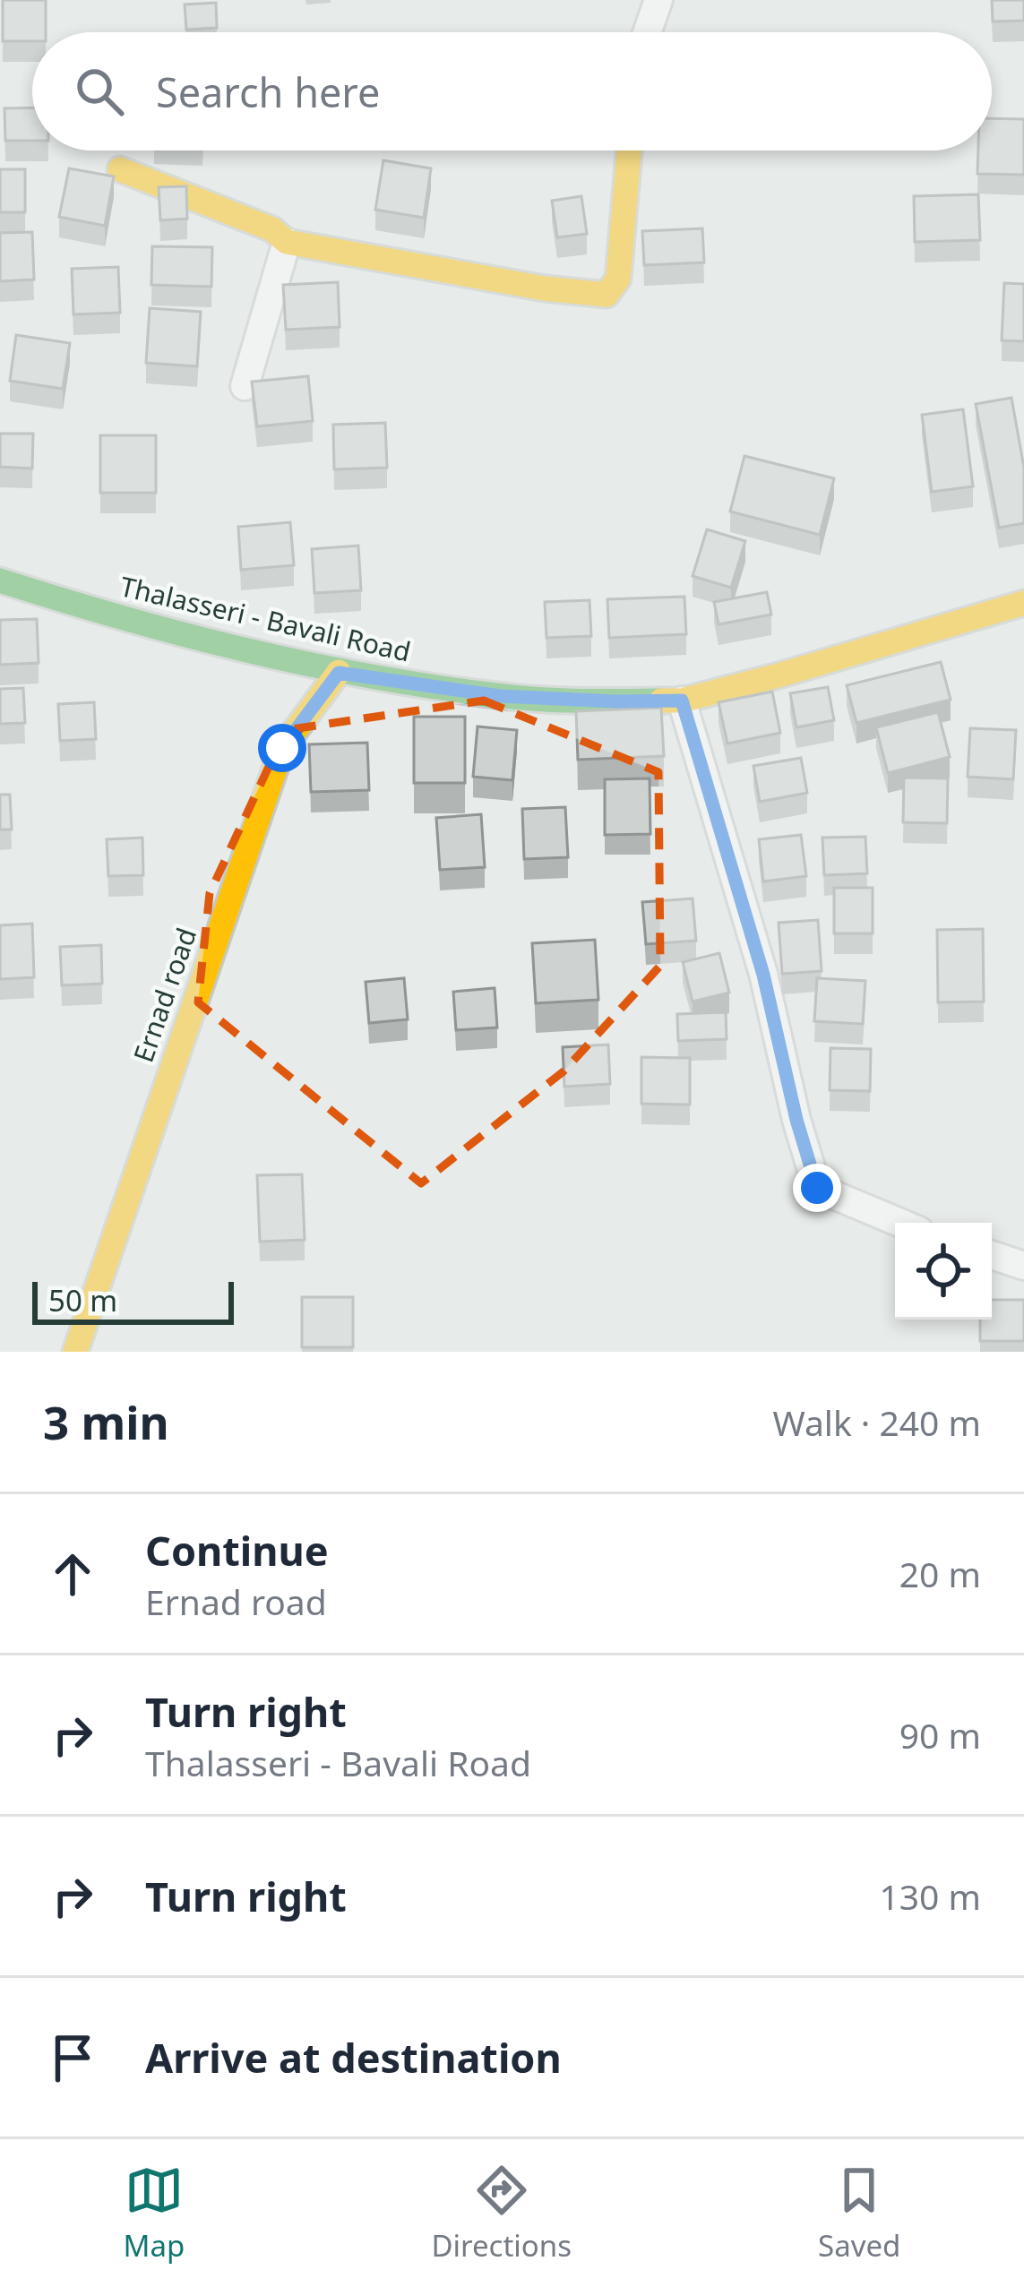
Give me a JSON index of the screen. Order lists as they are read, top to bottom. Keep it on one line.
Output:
{"streets":{"street":["Thalasseri - Bavali Road","Ernad road"]},"crossings":[["Thalasseri - Bavali Road","Ernad road"]],"scale_bar":"50 m","page":{"search":"Search here","scale":"50 m","heading":["3 min","Walk · 240 m"],"list":[["Continue","Ernad road","20 m"],["Turn right","Thalasseri - Bavali Road","90 m"],["Turn right","130 m"],"Arrive at destination"],"nav":["Map","Directions","Saved"]}}
